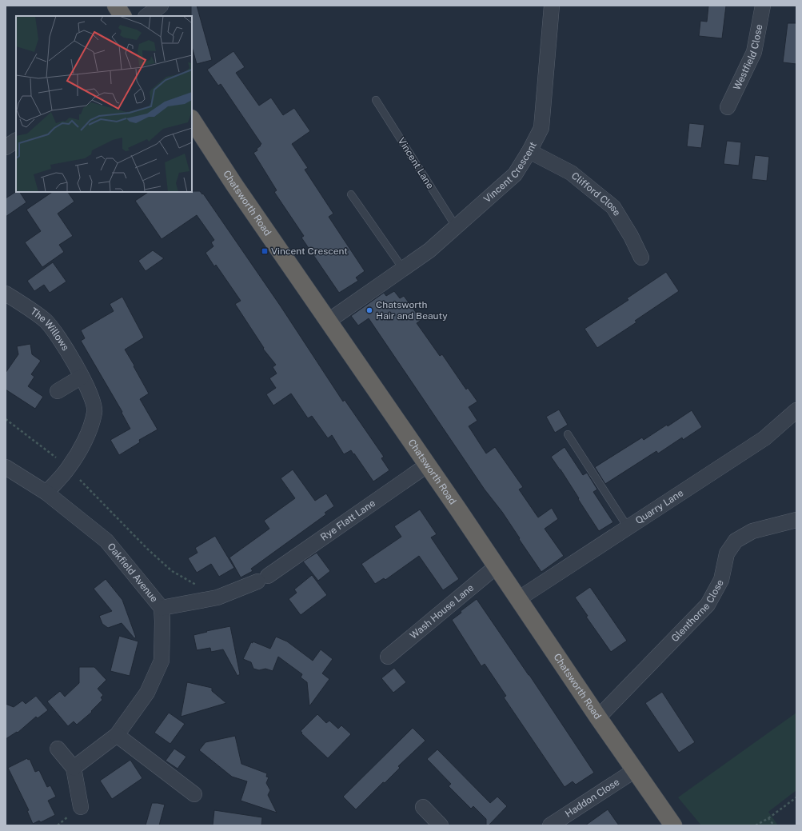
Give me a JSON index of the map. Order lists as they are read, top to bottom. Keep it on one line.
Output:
{"streets":{"highway":["Chatsworth Road"],"street":["Westfield Close","Vincent Crescent","Clifford Close","The Willows","Quarry Lane","Rye Flatt Lane","Oakfield Avenue","Glenthorne Close","Wash House Lane","Haddon Close"],"lane":["Vincent Lane"]},"crossings":[["Vincent Lane","Vincent Crescent"],["Vincent Crescent","Clifford Close"],["Vincent Crescent","Chatsworth Road"],["Chatsworth Road","Quarry Lane"],["Chatsworth Road","Rye Flatt Lane"],["Chatsworth Road","Glenthorne Close"],["Chatsworth Road","Wash House Lane"],["Chatsworth Road","Haddon Close"],["The Willows","Oakfield Avenue"],["Rye Flatt Lane","Oakfield Avenue"]],"places":{"transit":["Vincent Crescent"],"other":["Chatsworth Hair and Beauty"]}}
